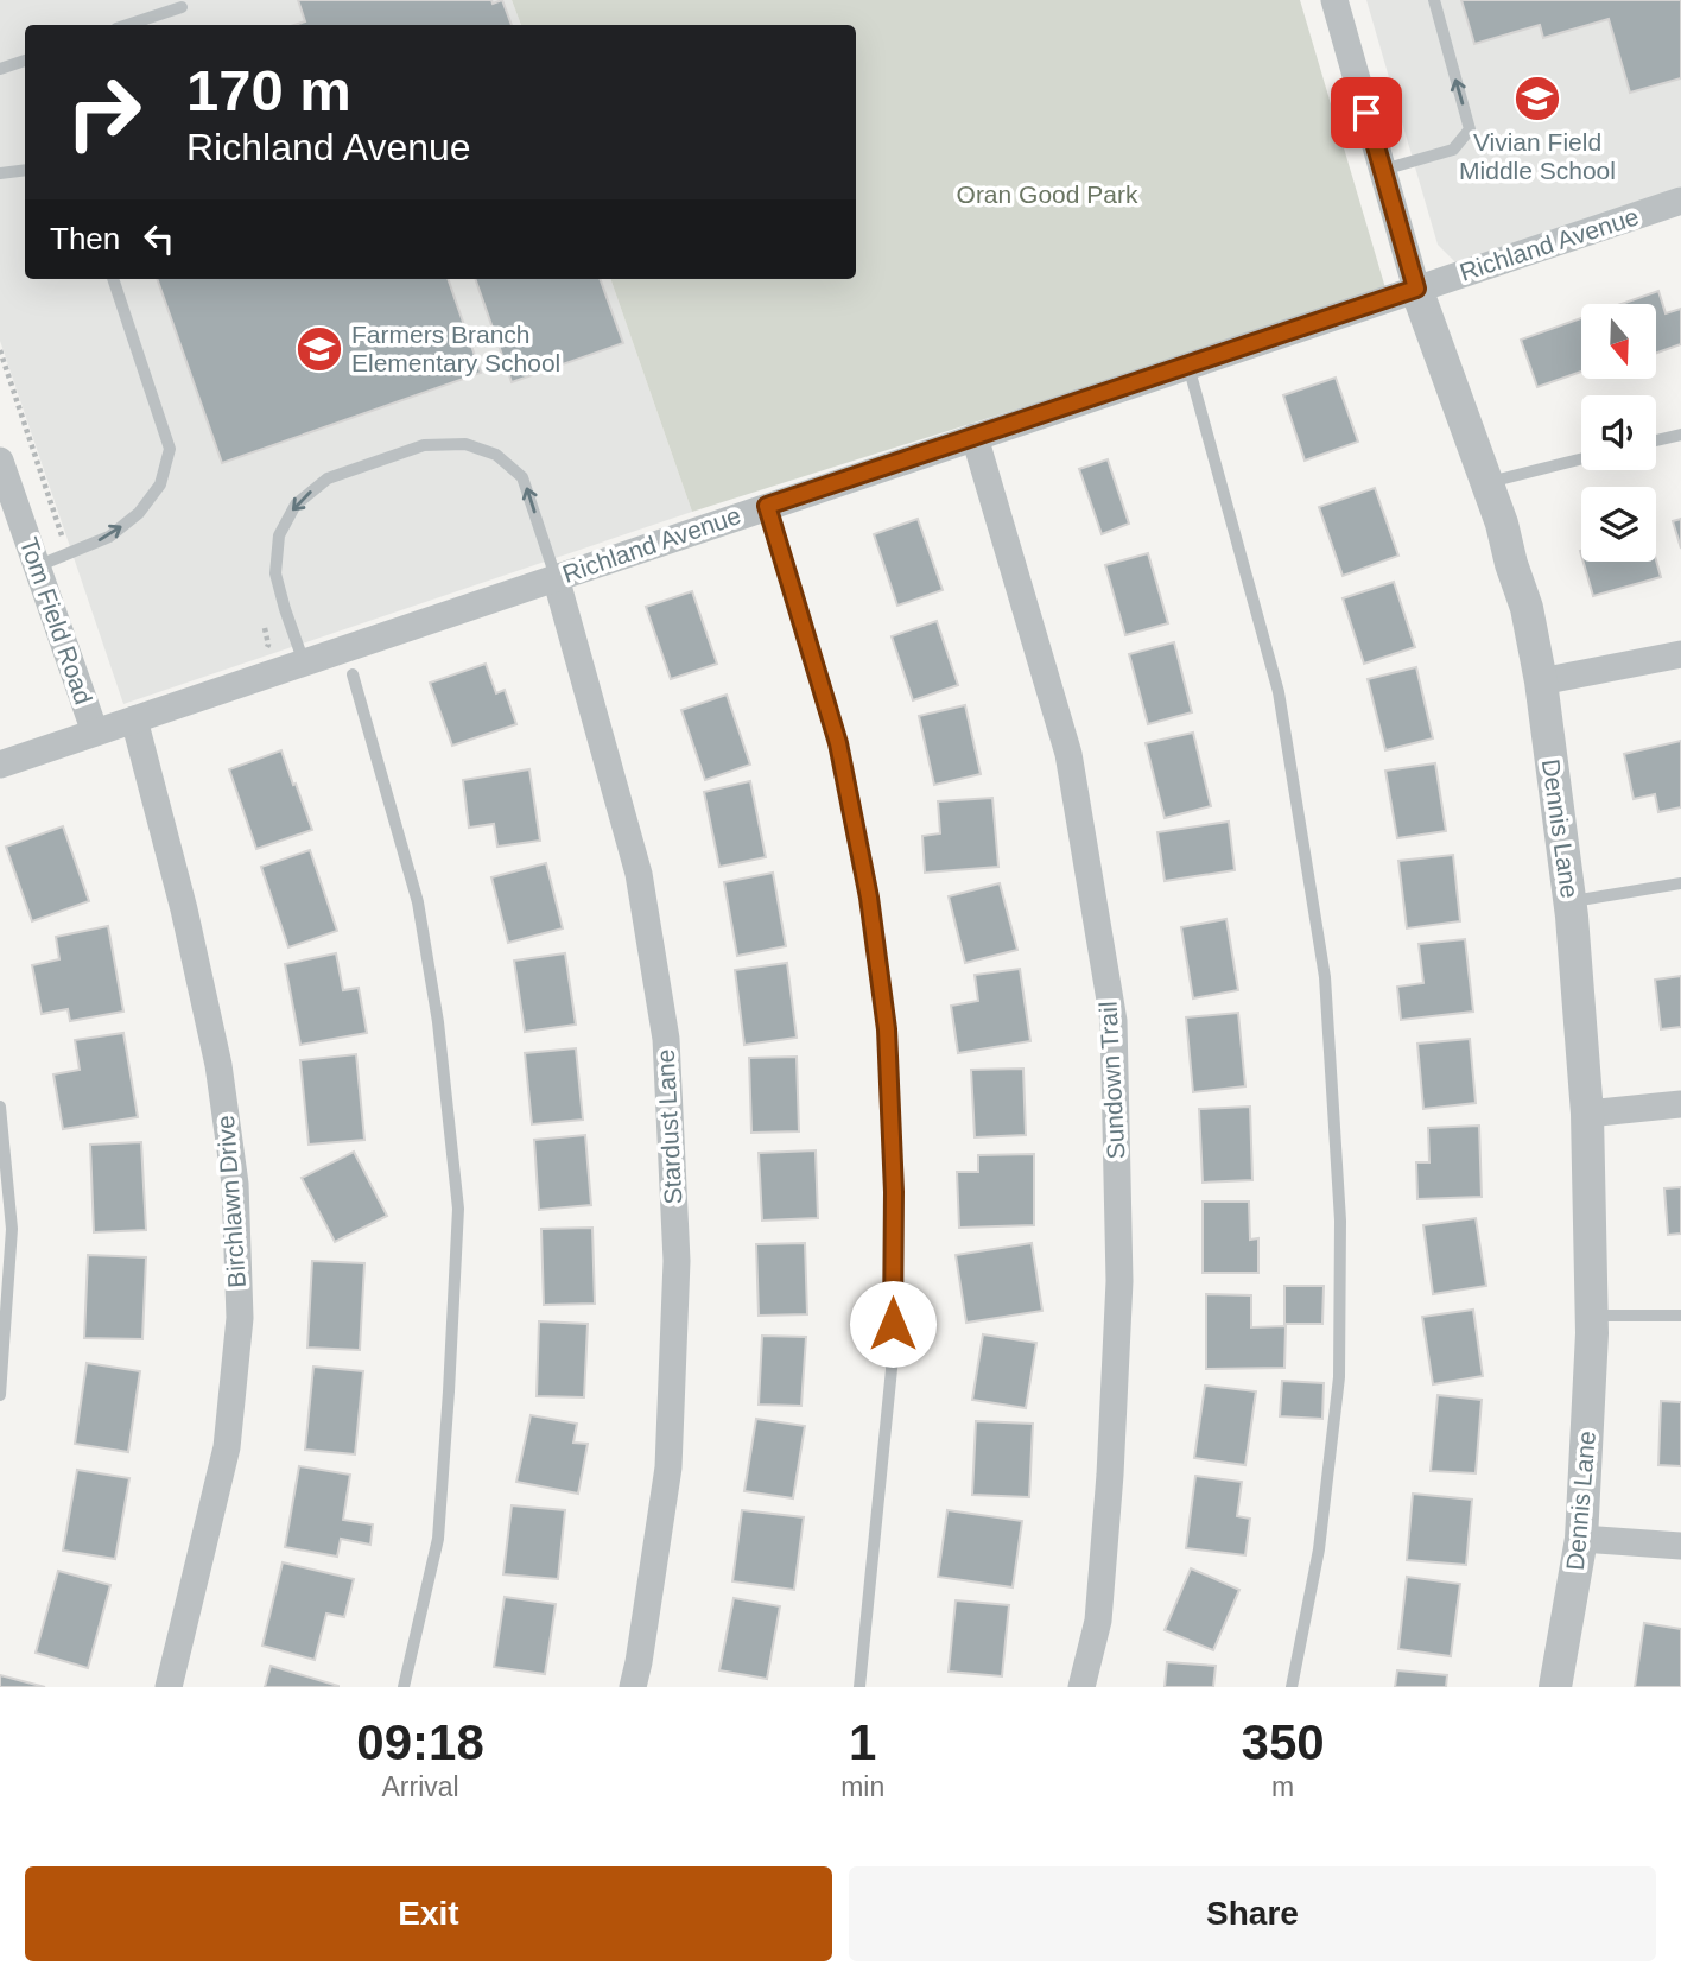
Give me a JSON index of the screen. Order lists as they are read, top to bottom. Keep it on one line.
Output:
{"streets":{"street":["Richland Avenue","Tom Field Road","Dennis Lane","Sundown Trail","Stardust Lane","Birchlawn Drive"]},"crossings":[["Richland Avenue","Tom Field Road"],["Richland Avenue","Dennis Lane"],["Richland Avenue","Sundown Trail"],["Richland Avenue","Stardust Lane"],["Richland Avenue","Birchlawn Drive"]],"parks":["Oran Good Park"],"places":{"school or university":["Vivian Field Middle School","Farmers Branch Elementary School"]},"north":"bottom","page":{"turn":["170 m","Richland Avenue"],"then":"Then","eta":["09:18","Arrival","1","min","350","m"],"buttons":["Exit","Share"]}}
